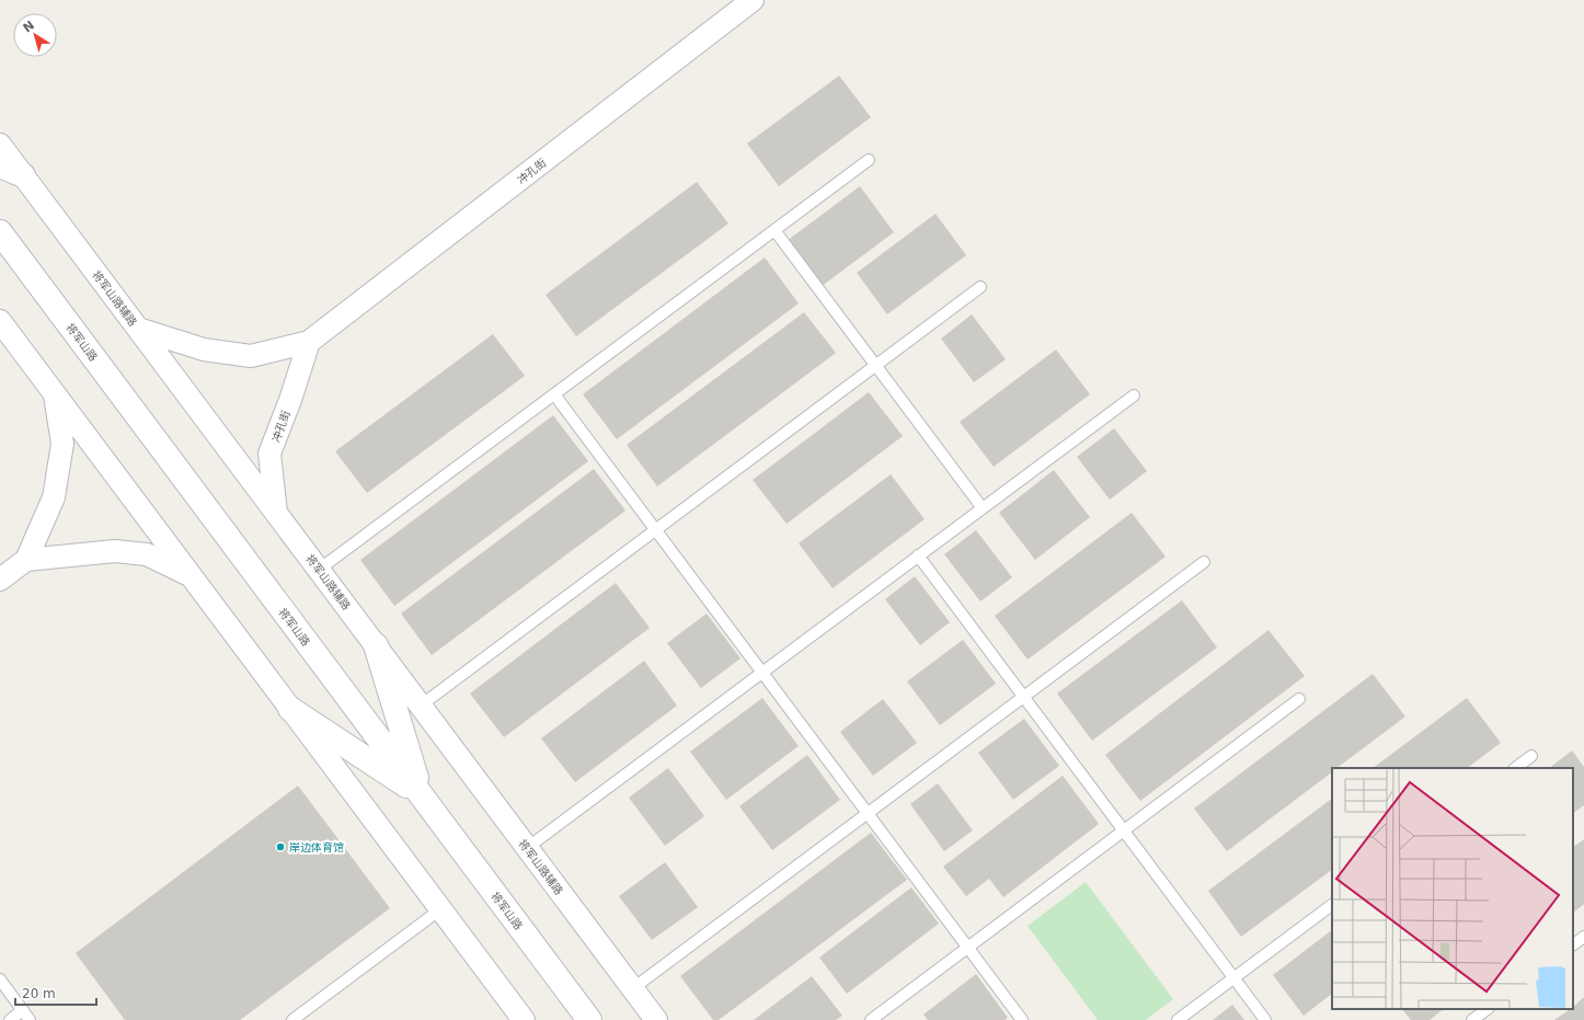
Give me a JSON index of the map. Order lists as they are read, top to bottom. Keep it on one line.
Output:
{"streets":{"street":["冲孔街","将军山路辅路","将军山路"]},"crossings":[["冲孔街","将军山路辅路"]],"places":["岸边体育馆"],"scale_bar":"20 m","north":"top left"}
